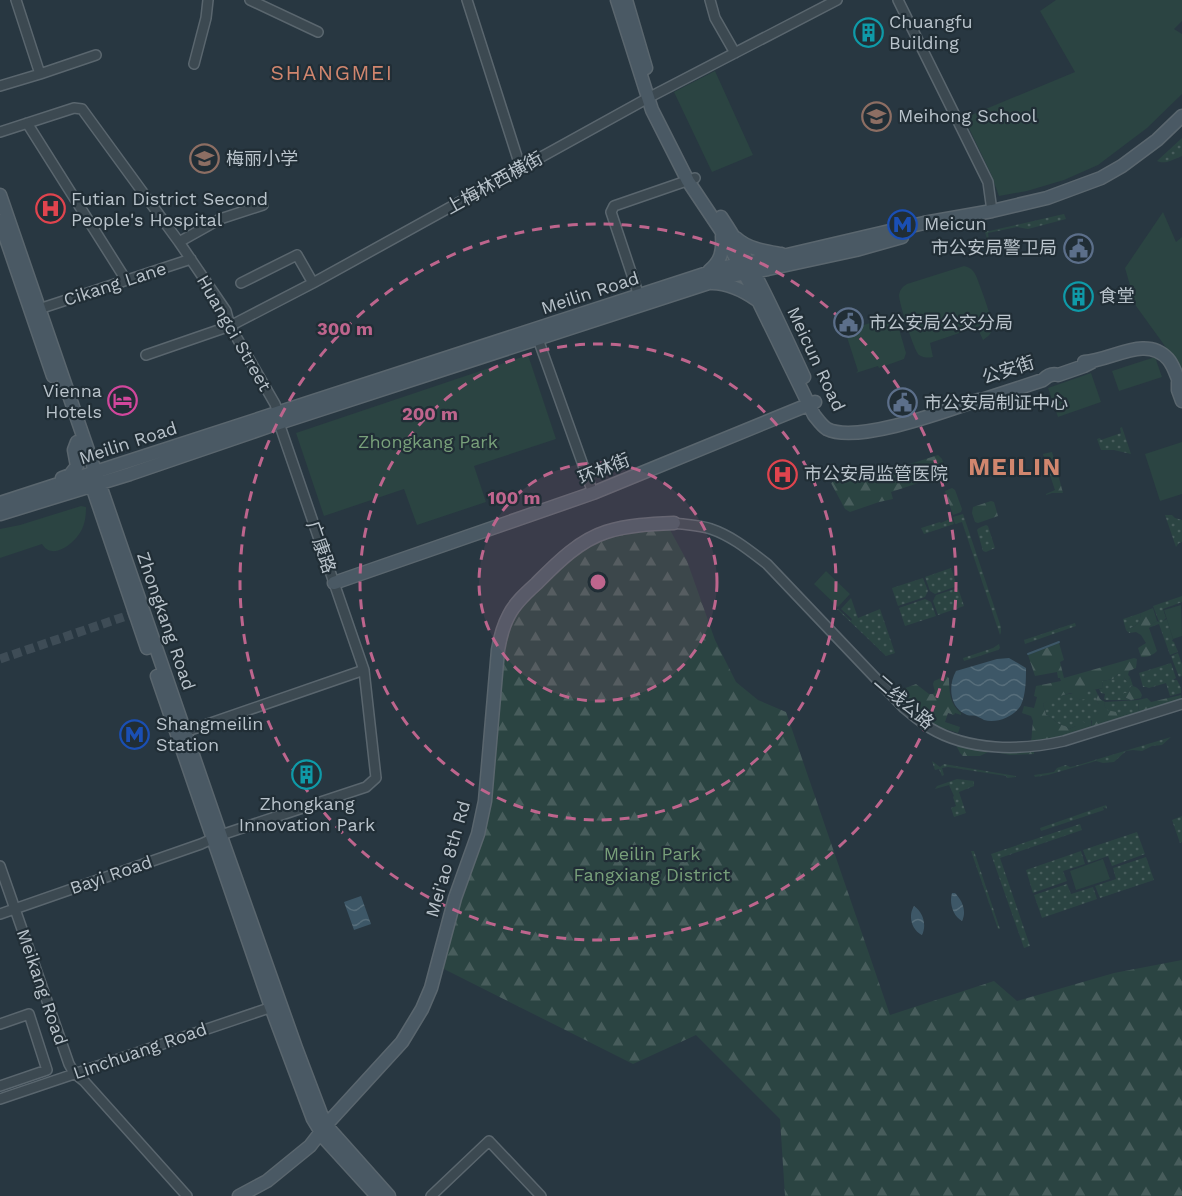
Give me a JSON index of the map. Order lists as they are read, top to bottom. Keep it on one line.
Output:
{"streets":{"main road":["Meilin Road","Meicun Road","公安街","环林街","Zhongkang Road","Mei'ao 8th Rd"],"street":["上梅林西横街","Cikang Lane","Huangci Street","广康路","二线公路","Bayi Road","Meikang Road","Linchuang Road"]},"crossings":[["上梅林西横街","Huangci Street"],["上梅林西横街","Meicun Road"],["Cikang Lane","Huangci Street"],["Cikang Lane","Zhongkang Road"],["Meilin Road","Huangci Street"],["Meilin Road","Meicun Road"],["Meilin Road","广康路"],["Meilin Road","Zhongkang Road"],["Huangci Street","广康路"],["Meicun Road","公安街"],["Meicun Road","环林街"],["环林街","广康路"],["广康路","Zhongkang Road"],["广康路","Bayi Road"],["Zhongkang Road","Mei'ao 8th Rd"],["Zhongkang Road","Bayi Road"],["Zhongkang Road","Linchuang Road"],["二线公路","Mei'ao 8th Rd"],["Bayi Road","Meikang Road"],["Meikang Road","Linchuang Road"]],"districts":["SHANGMEI","MEILIN"],"parks":["Zhongkang Park","Meilin Park Fangxiang District"],"places":{"building":["Chuangfu Building","食堂","Zhongkang Innovation Park"],"school or university":["Meihong School","梅丽小学"],"hospital":["Futian District Second People's Hospital","市公安局监管医院"],"metro station":["Meicun","Shangmeilin Station"],"public building":["市公安局警卫局","市公安局公交分局","市公安局制证中心"],"hotel":["Vienna Hotels"]},"rings":["300 m","200 m","100 m"]}
